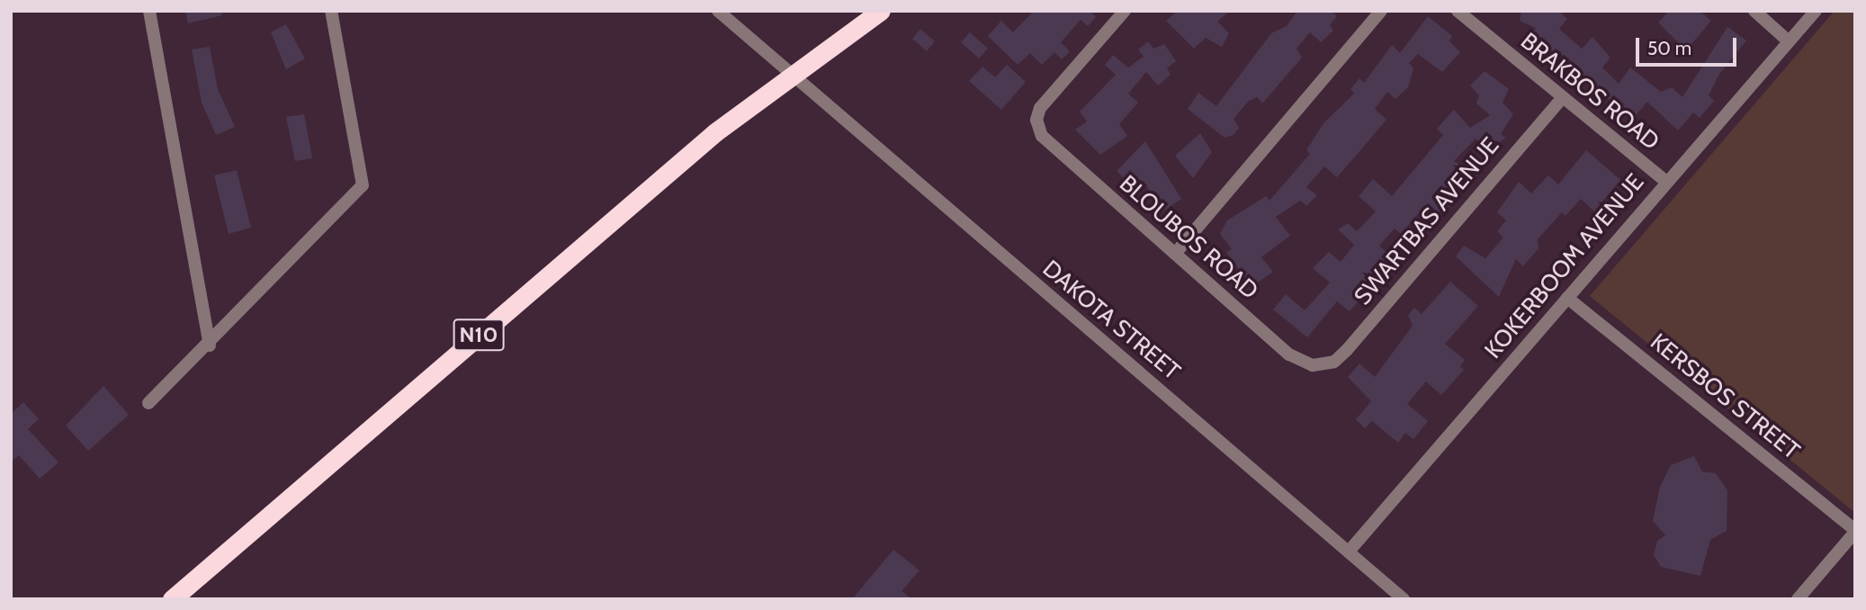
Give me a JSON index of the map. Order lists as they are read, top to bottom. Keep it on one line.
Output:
{"streets":{"highway":["N10"],"street":["BRAKBOS ROAD","SWARTBAS AVENUE","BLOUBOS ROAD","KOKERBOOM AVENUE","DAKOTA STREET","KERSBOS STREET"]},"crossings":[["BRAKBOS ROAD","SWARTBAS AVENUE"],["BRAKBOS ROAD","KOKERBOOM AVENUE"],["SWARTBAS AVENUE","BLOUBOS ROAD"],["KOKERBOOM AVENUE","DAKOTA STREET"],["KOKERBOOM AVENUE","KERSBOS STREET"],["DAKOTA STREET","N10"]],"scale_bar":"50 m"}
